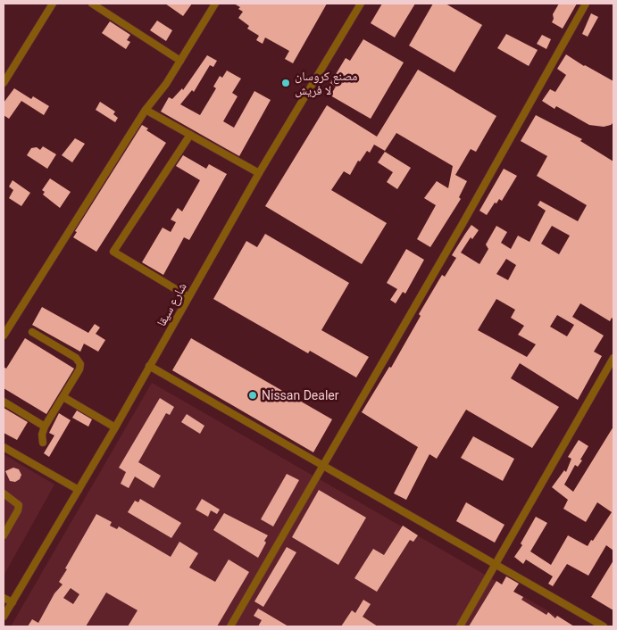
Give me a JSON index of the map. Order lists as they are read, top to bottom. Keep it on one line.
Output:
{"streets":{"street":["شارع سيقا"]},"places":["مصنع كروسان لا فريش","Nissan Dealer"]}
